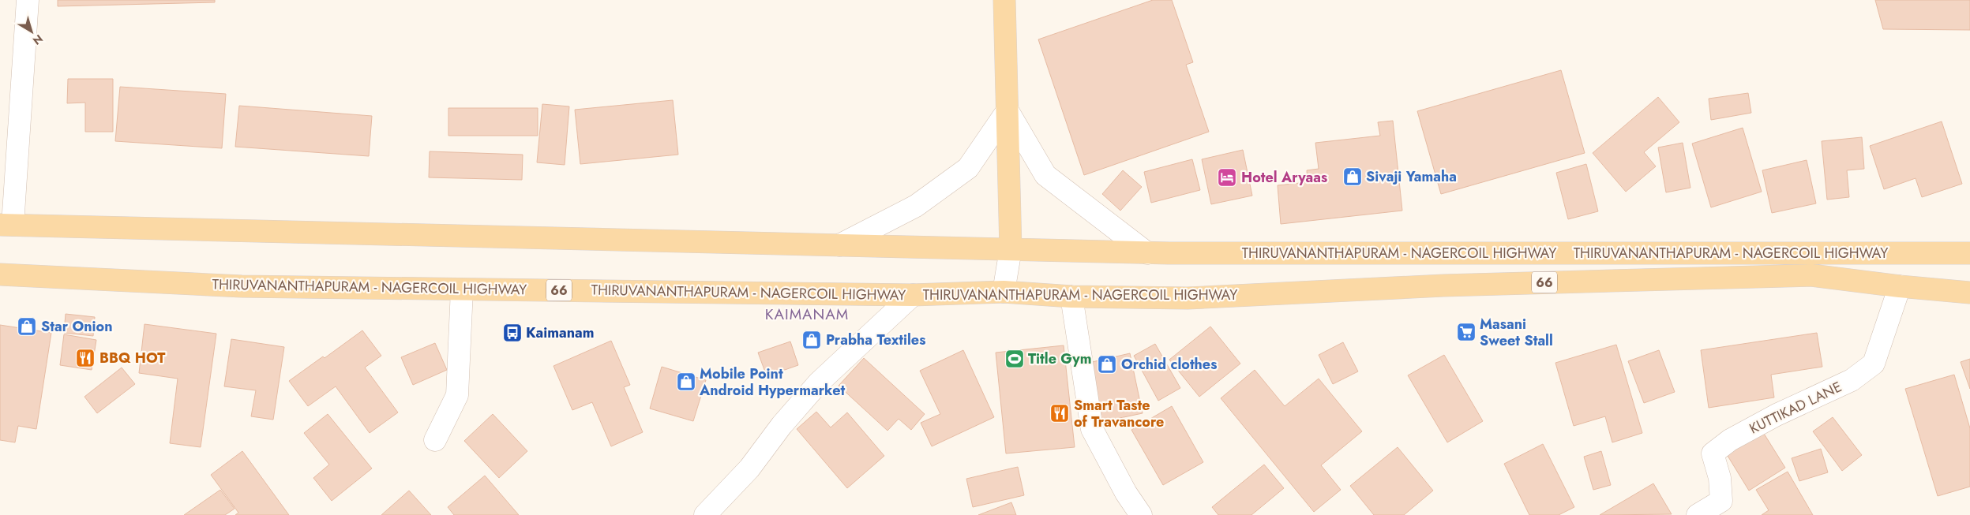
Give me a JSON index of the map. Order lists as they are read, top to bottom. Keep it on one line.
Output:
{"streets":{"main road":["THIRUVANANTHAPURAM - NAGERCOIL HIGHWAY","66"],"street":["KUTTIKAD LANE"]},"crossings":[["THIRUVANANTHAPURAM - NAGERCOIL HIGHWAY","KUTTIKAD LANE"]],"districts":["KAIMANAM"],"places":{"shop":["Sivaji Yamaha","Star Onion","Prabha Textiles","Orchid clothes","Mobile Point Android Hypermarket"],"hotel":["Hotel Aryaas"],"supermarket":["Masani Sweet Stall"],"bus stop":["Kaimanam"],"restaurant":["BBQ HOT","Smart Taste of Travancore"],"sports":["Title Gym"]},"north":"bottom right"}
